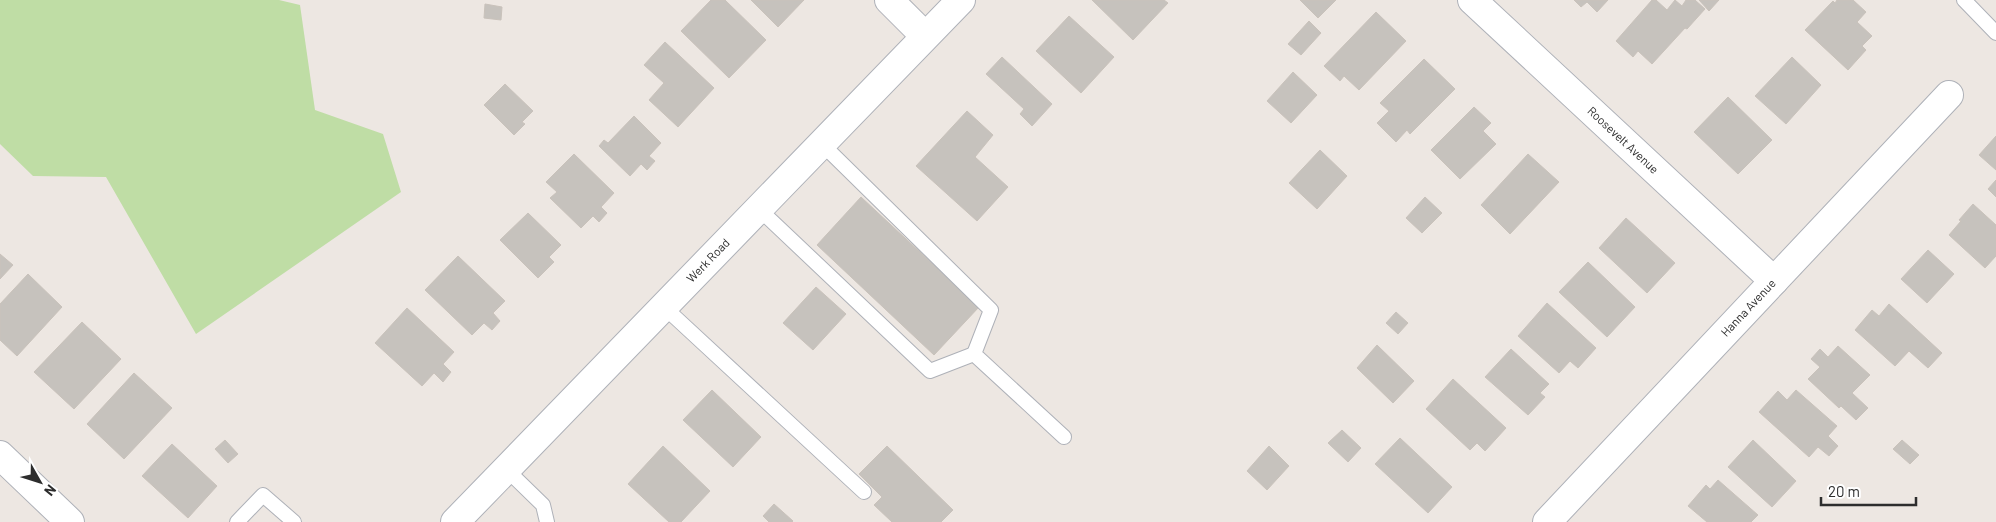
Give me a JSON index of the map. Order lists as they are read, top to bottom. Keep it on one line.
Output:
{"streets":{"street":["Roosevelt Avenue","Werk Road","Hanna Avenue"]},"crossings":[["Roosevelt Avenue","Hanna Avenue"]],"scale_bar":"20 m","north":"bottom right"}
